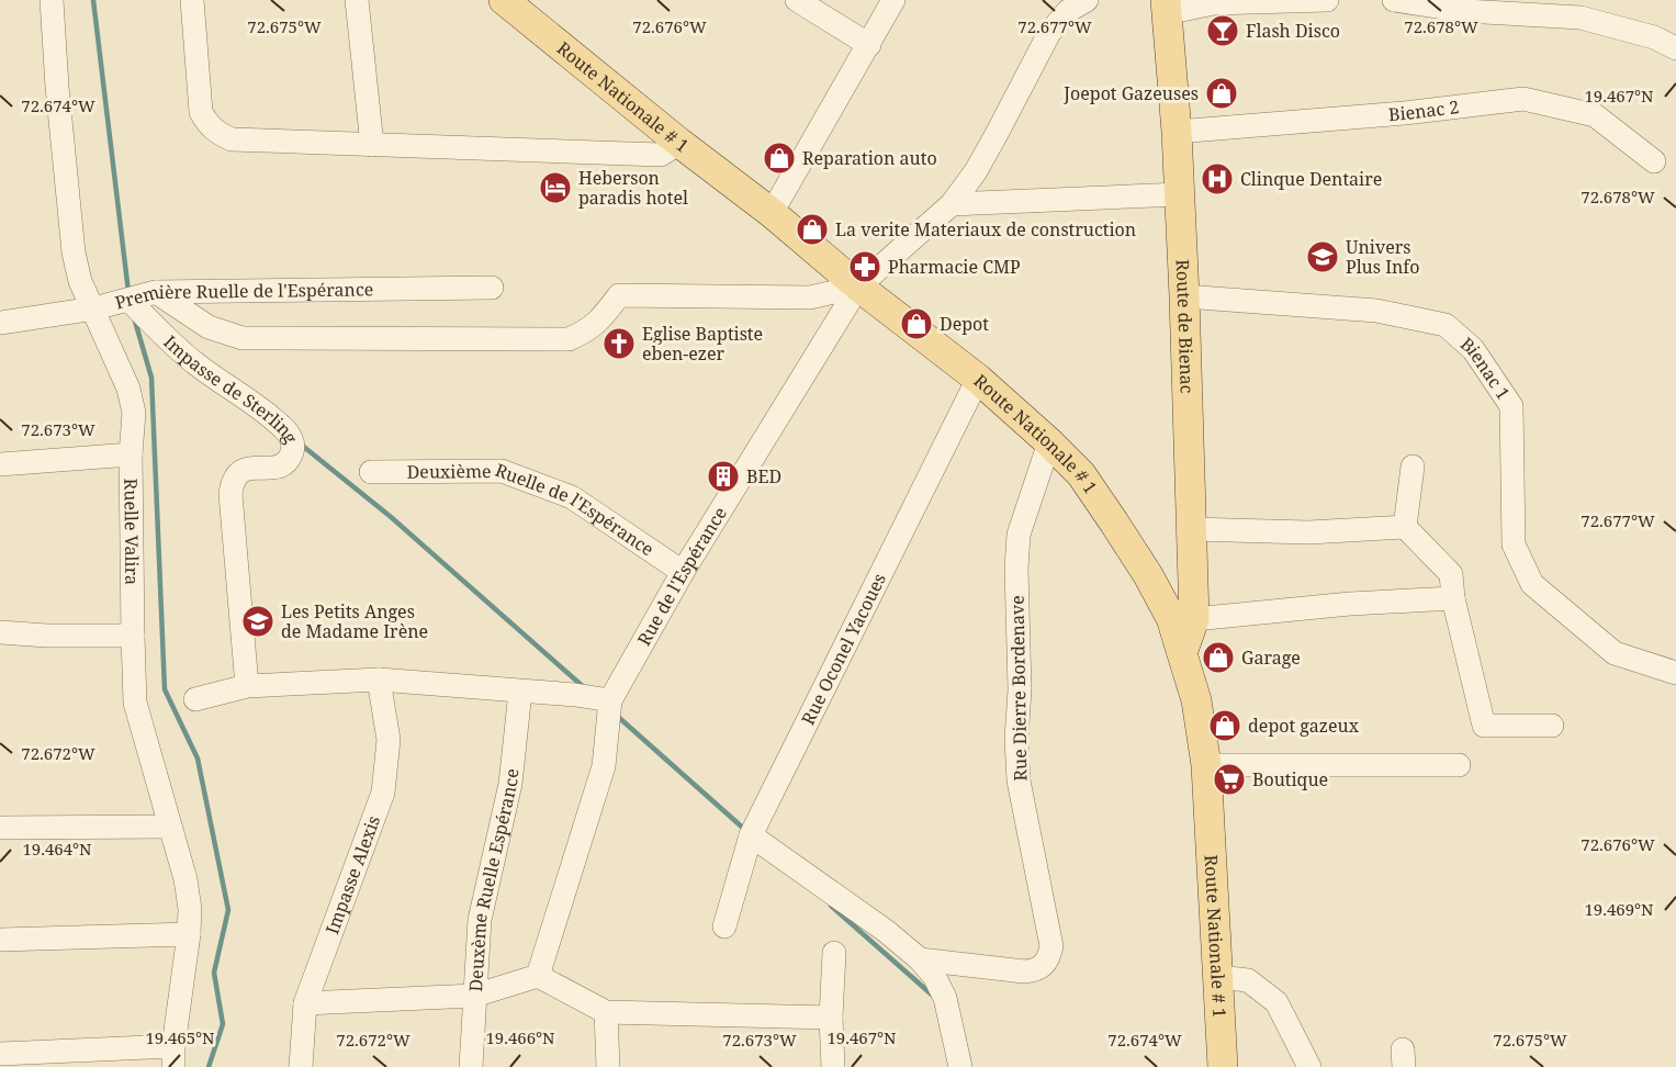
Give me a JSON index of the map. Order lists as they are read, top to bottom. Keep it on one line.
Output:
{"streets":{"main road":["Route Nationale # 1","Route de Bienac"],"street":["Bienac 2","Première Ruelle de l'Espérance","Bienac 1","Impasse de Sterling","Deuxième Ruelle de l'Espérance","Ruelle Valira","Rue de l'Espérance","Rue Oconel Yacoues","Rue Dierre Bordenave","Impasse Alexis","Deuxème Ruelle Espérance"]},"crossings":[["Route Nationale # 1","Route de Bienac"],["Route Nationale # 1","Rue de l'Espérance"],["Route Nationale # 1","Rue Oconel Yacoues"],["Route Nationale # 1","Rue Dierre Bordenave"],["Bienac 2","Route de Bienac"],["Première Ruelle de l'Espérance","Impasse de Sterling"],["Première Ruelle de l'Espérance","Ruelle Valira"],["Route de Bienac","Bienac 1"],["Deuxième Ruelle de l'Espérance","Rue de l'Espérance"]],"places":{"bar":["Flash Disco"],"shop":["Joepot Gazeuses","Reparation auto","La verite Materiaux de construction","Depot","Garage","depot gazeux"],"hospital":["Clinque Dentaire"],"hotel":["Heberson paradis hotel"],"school or university":["Univers Plus Info","Les Petits Anges de Madame Irène"],"pharmacy":["Pharmacie CMP"],"church":["Eglise Baptiste eben-ezer"],"building":["BED"],"supermarket":["Boutique"]},"coordinates":["72.675°W","72.676°W","72.677°W","72.678°W","19.467°N","72.674°W","72.673°W","72.672°W","19.464°N","19.469°N","19.465°N","19.466°N"]}
